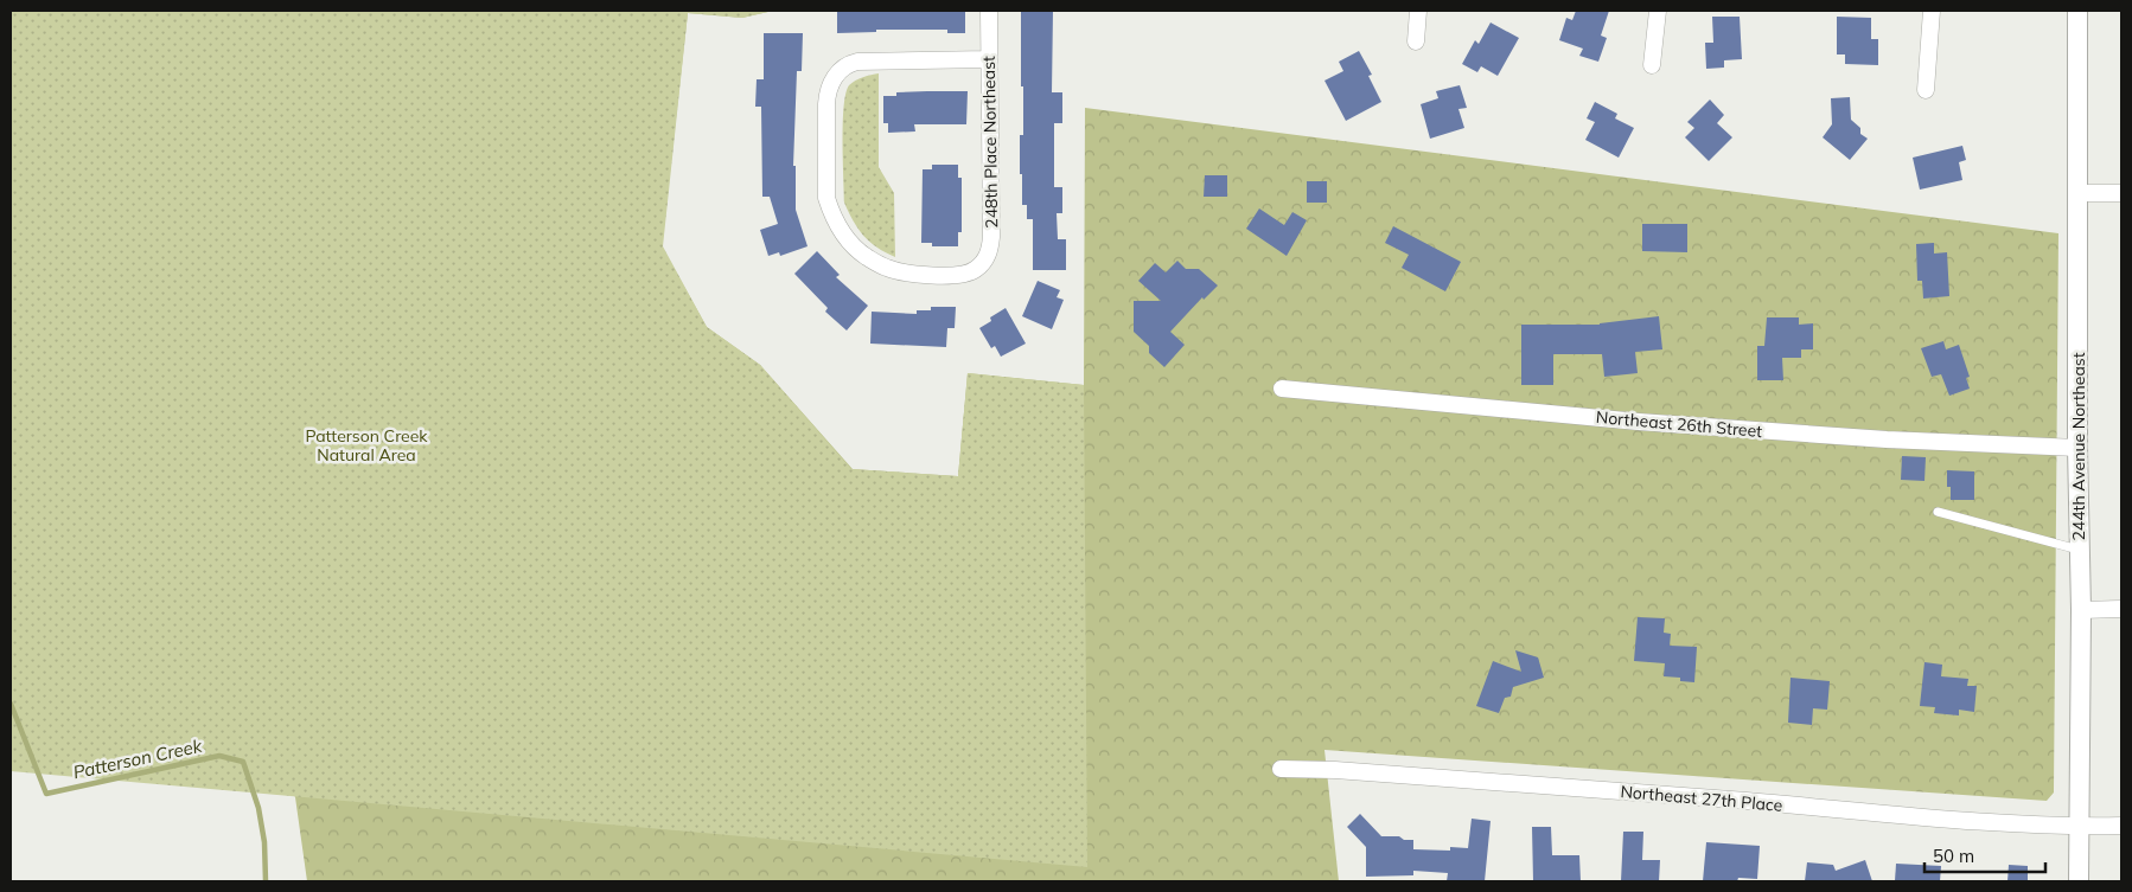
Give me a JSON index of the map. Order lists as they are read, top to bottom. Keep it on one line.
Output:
{"streets":{"street":["248th Place Northeast","Northeast 26th Street","244th Avenue Northeast","Northeast 27th Place"]},"crossings":[["Northeast 26th Street","244th Avenue Northeast"],["244th Avenue Northeast","Northeast 27th Place"]],"water":["Patterson Creek"],"parks":["Patterson Creek Natural Area"],"scale_bar":"50 m"}
